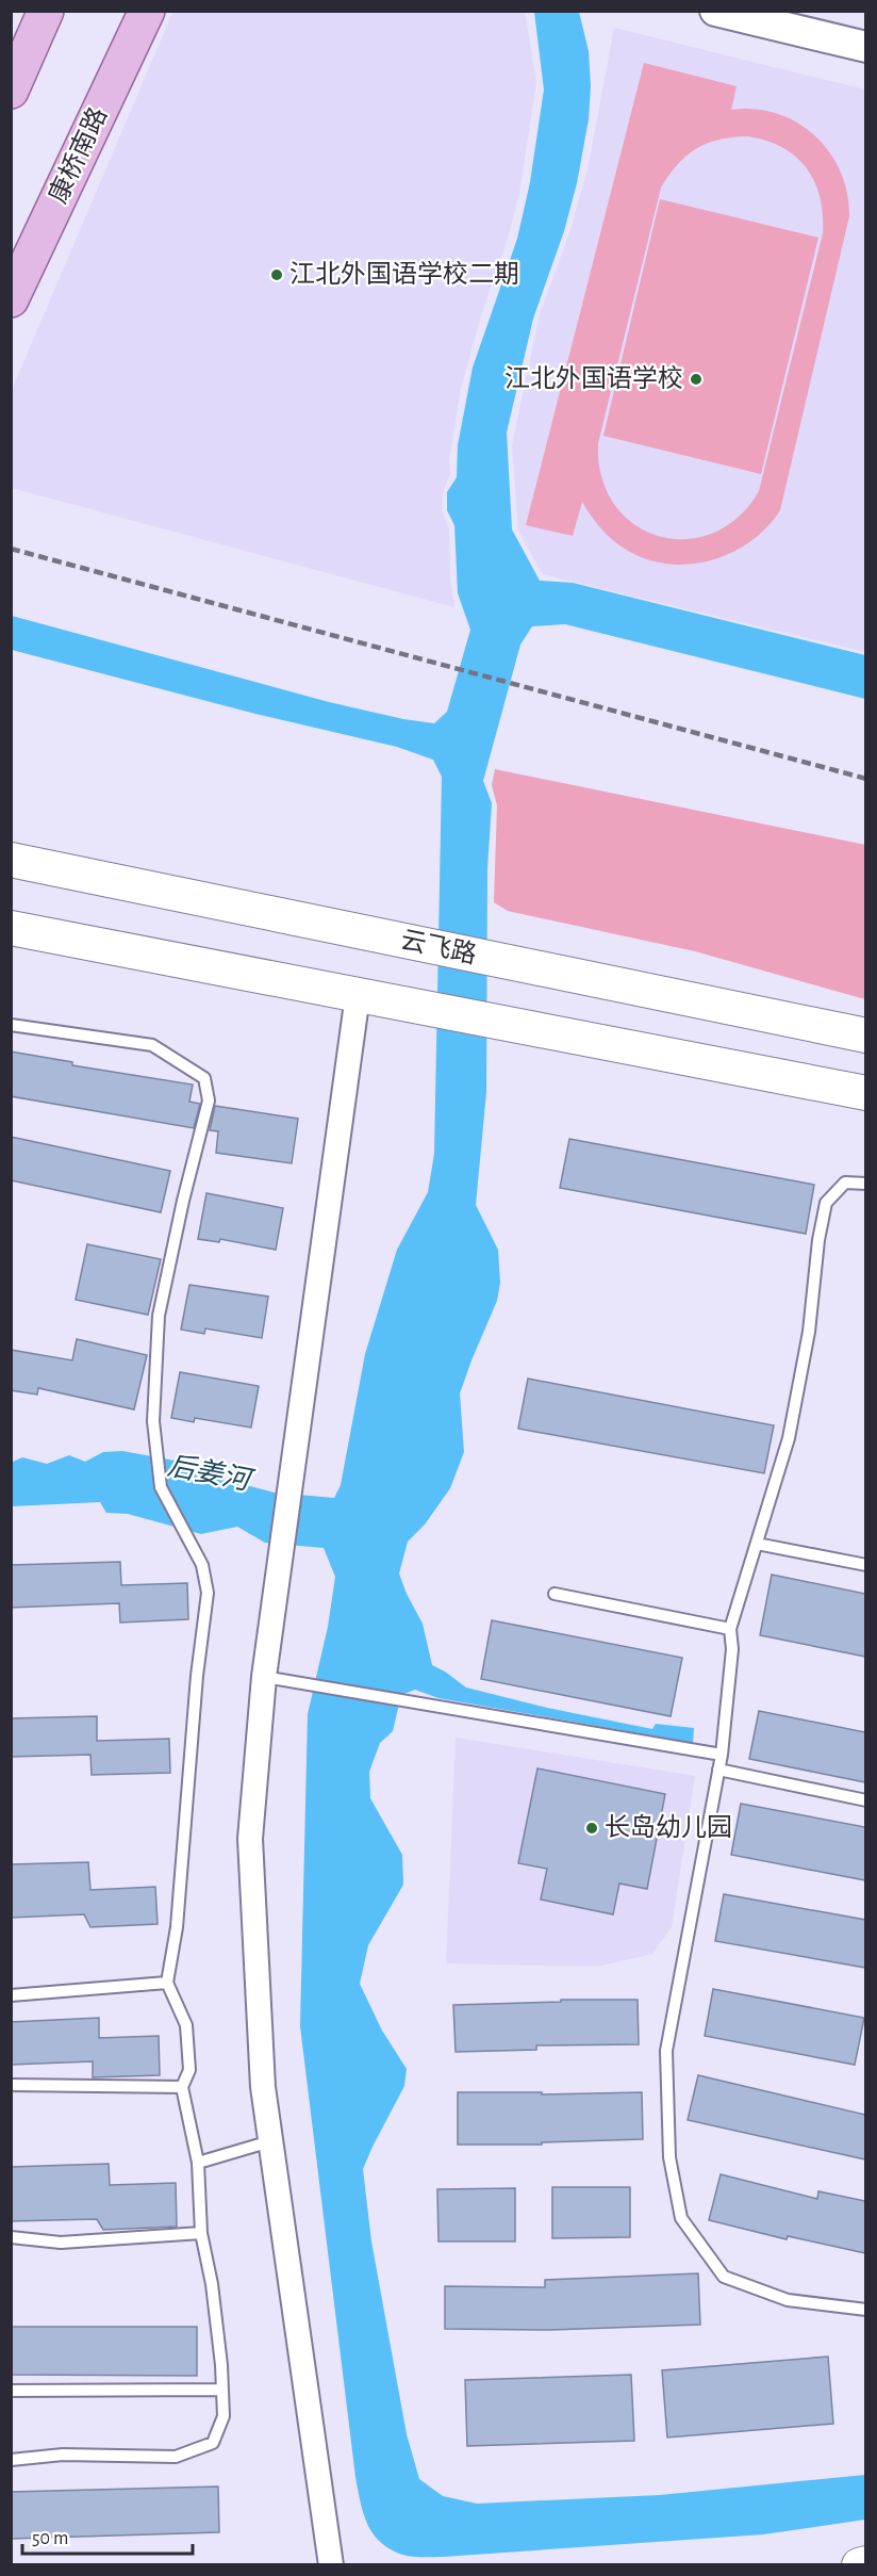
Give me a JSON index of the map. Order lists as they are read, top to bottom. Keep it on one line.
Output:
{"streets":{"main road":["康桥南路","云飞路"]},"water":["后姜河"],"places":["江北外国语学校二期","江北外国语学校","长岛幼儿园"],"scale_bar":"50 m"}
